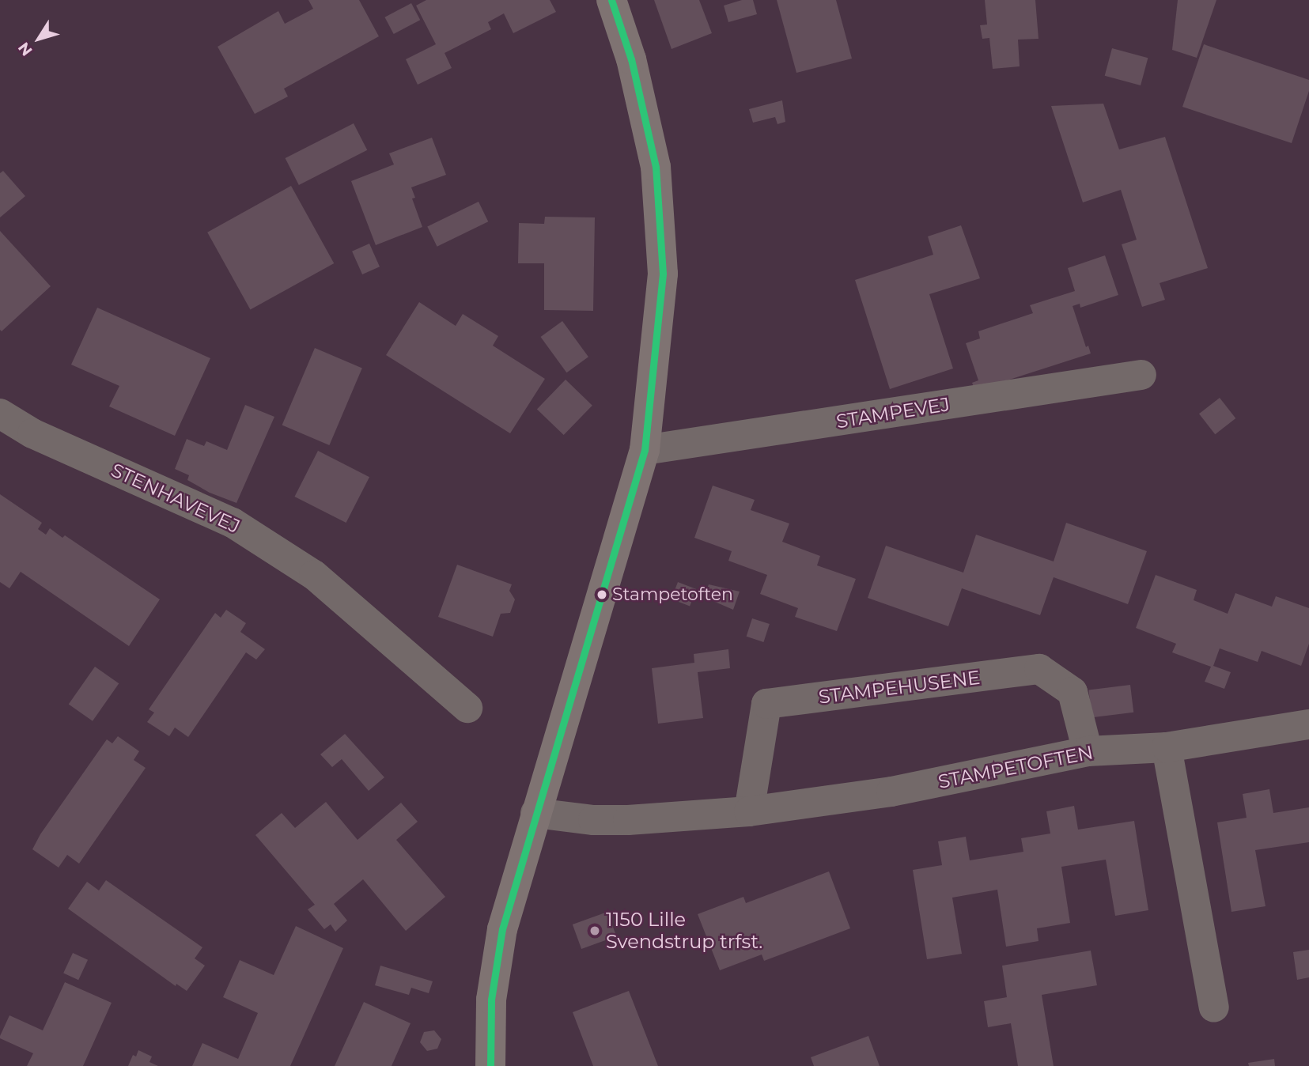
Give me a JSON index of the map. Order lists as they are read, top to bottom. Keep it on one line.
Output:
{"streets":{"street":["STAMPEVEJ","STENHAVEVEJ","STAMPEHUSENE","STAMPETOFTEN"]},"crossings":[["STAMPEHUSENE","STAMPETOFTEN"]],"places":["Stampetoften","1150 Lille Svendstrup trfst."],"north":"bottom left"}
